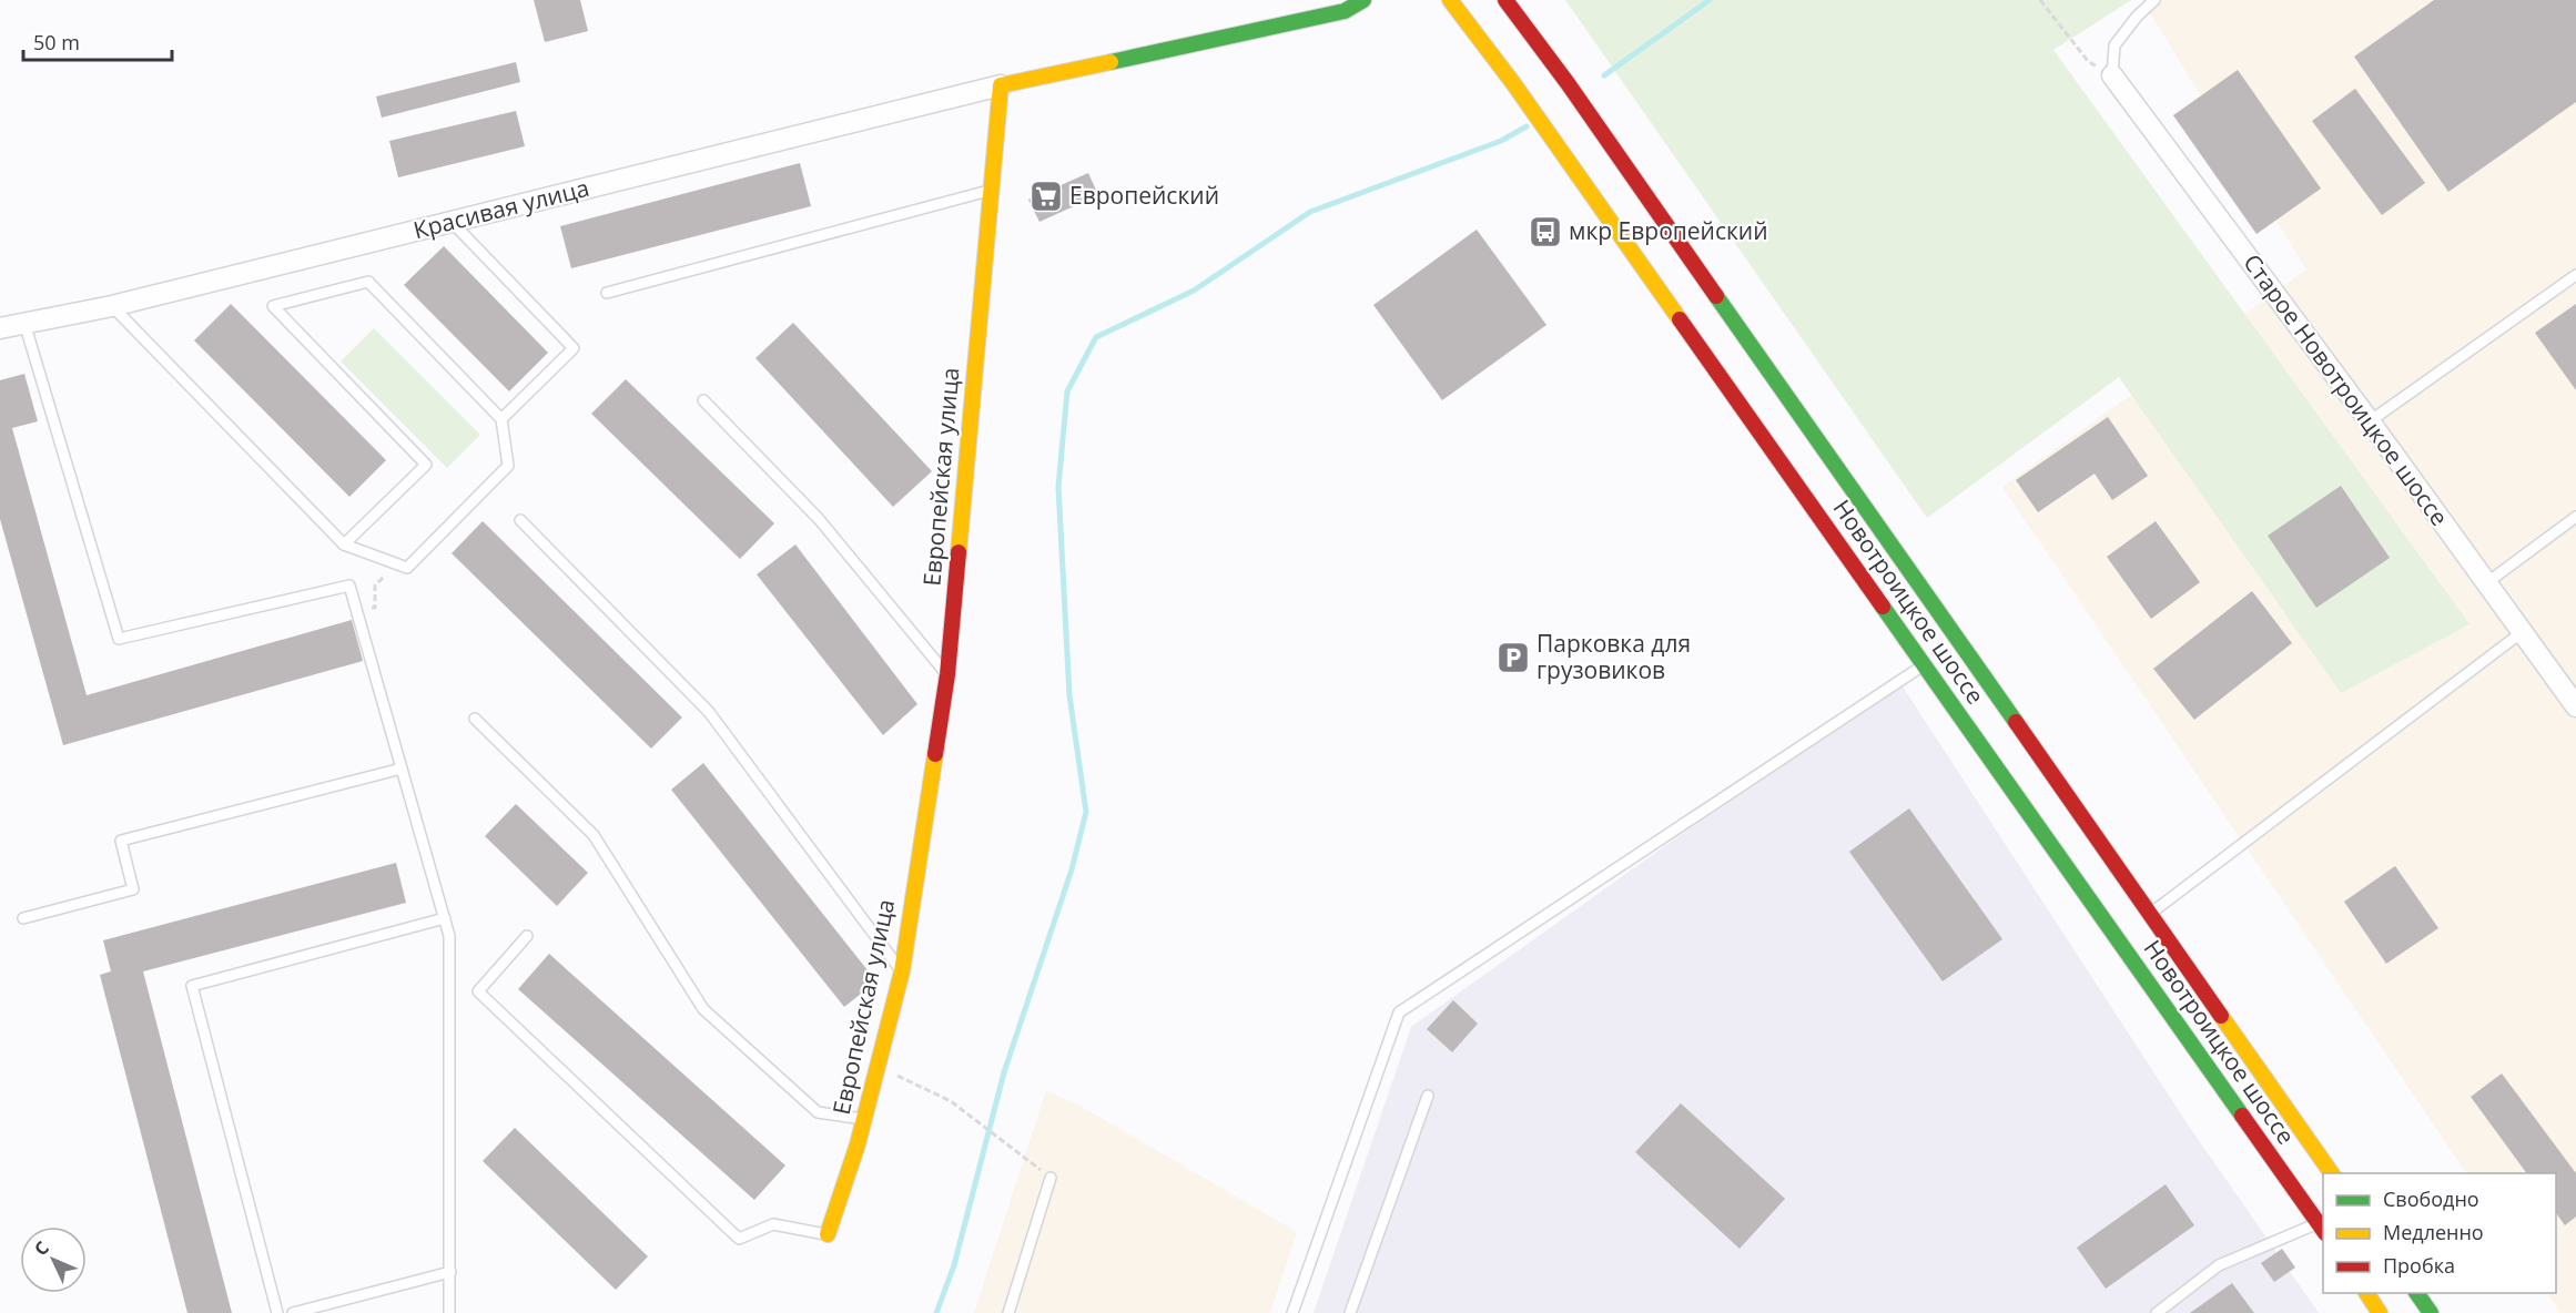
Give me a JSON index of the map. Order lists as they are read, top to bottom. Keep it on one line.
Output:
{"streets":{"main road":["Европейская улица","Новотроицкое шоссе"],"street":["Красивая улица","Старое Новотроицкое шоссе"]},"crossings":[["Красивая улица","Европейская улица"]],"places":{"supermarket":["Европейский"],"bus stop":["мкр Европейский"],"parking":["Парковка для грузовиков"]},"legend":["Свободно","Медленно","Пробка"],"scale_bar":"50 m","north":"top left"}
